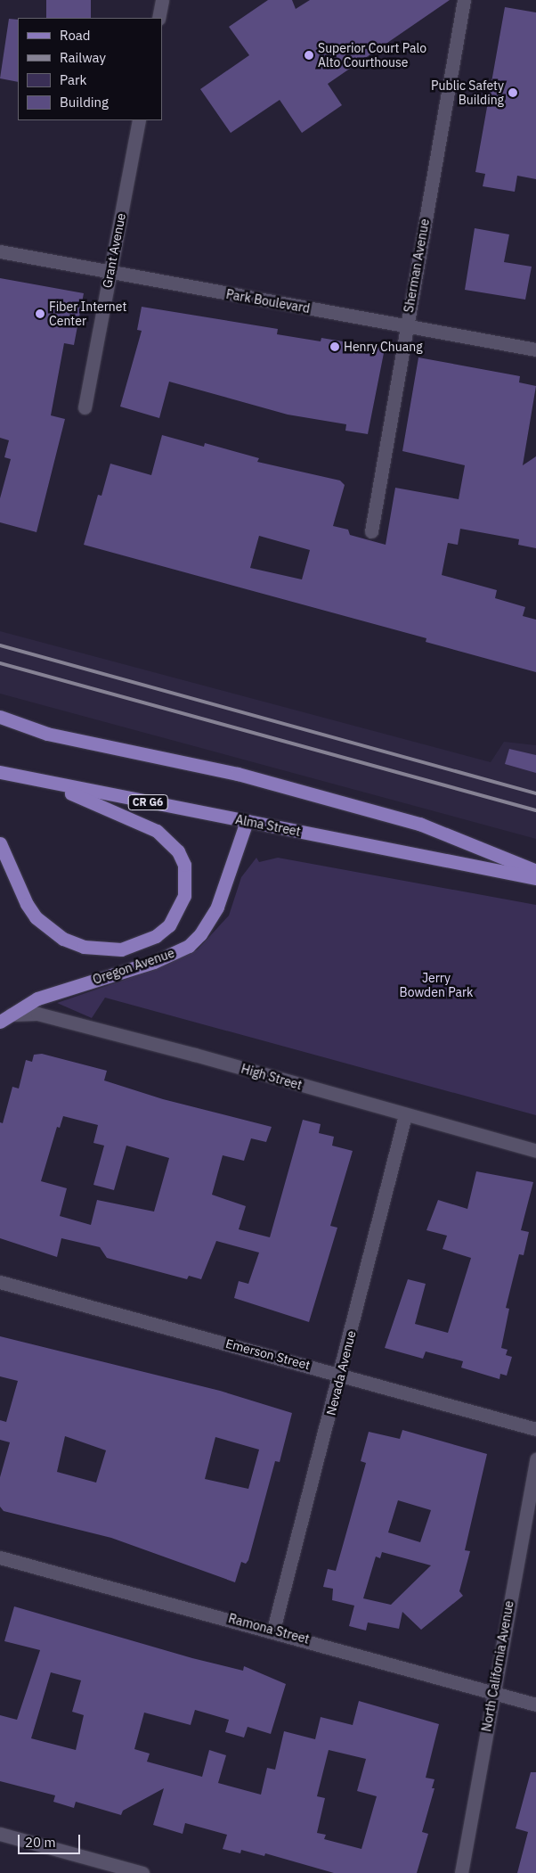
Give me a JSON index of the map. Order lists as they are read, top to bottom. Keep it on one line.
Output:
{"streets":{"main road":["CR G6","Alma Street","Oregon Avenue"],"street":["Grant Avenue","Sherman Avenue","Park Boulevard","High Street","Emerson Street","Nevada Avenue","Ramona Street","North California Avenue"]},"crossings":[["Grant Avenue","Park Boulevard"],["Sherman Avenue","Park Boulevard"],["Alma Street","Oregon Avenue"],["Oregon Avenue","High Street"],["High Street","Nevada Avenue"],["Emerson Street","Nevada Avenue"],["Nevada Avenue","Ramona Street"],["Ramona Street","North California Avenue"]],"parks":["Jerry Bowden Park"],"places":["Superior Court Palo Alto Courthouse","Public Safety Building","Fiber Internet Center","Henry Chuang"],"legend":["Road","Railway","Park","Building"],"scale_bar":"20 m"}
